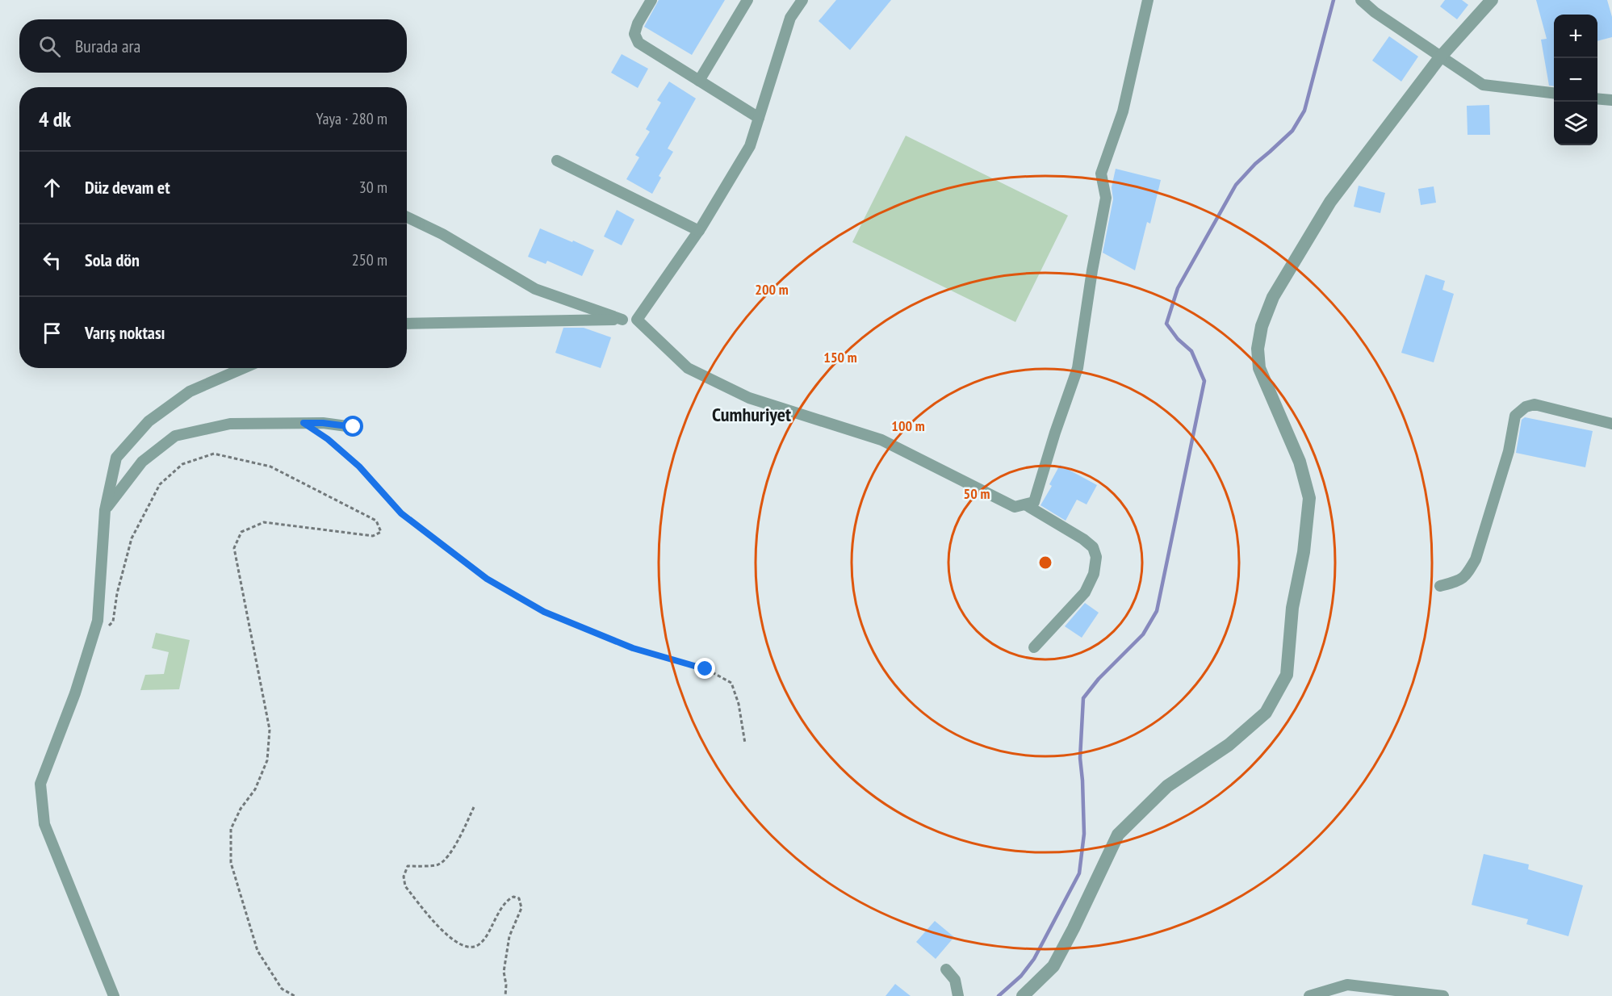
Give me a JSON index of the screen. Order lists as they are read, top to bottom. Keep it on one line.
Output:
{"districts":["Cumhuriyet"],"page":{"map_buttons":["+","−"],"search":"Burada ara","heading":["4 dk","Yaya · 280 m"],"list":[["Düz devam et","30 m"],["Sola dön","250 m"],"Varış noktası"]},"rings":["200 m","150 m","100 m","50 m"]}
